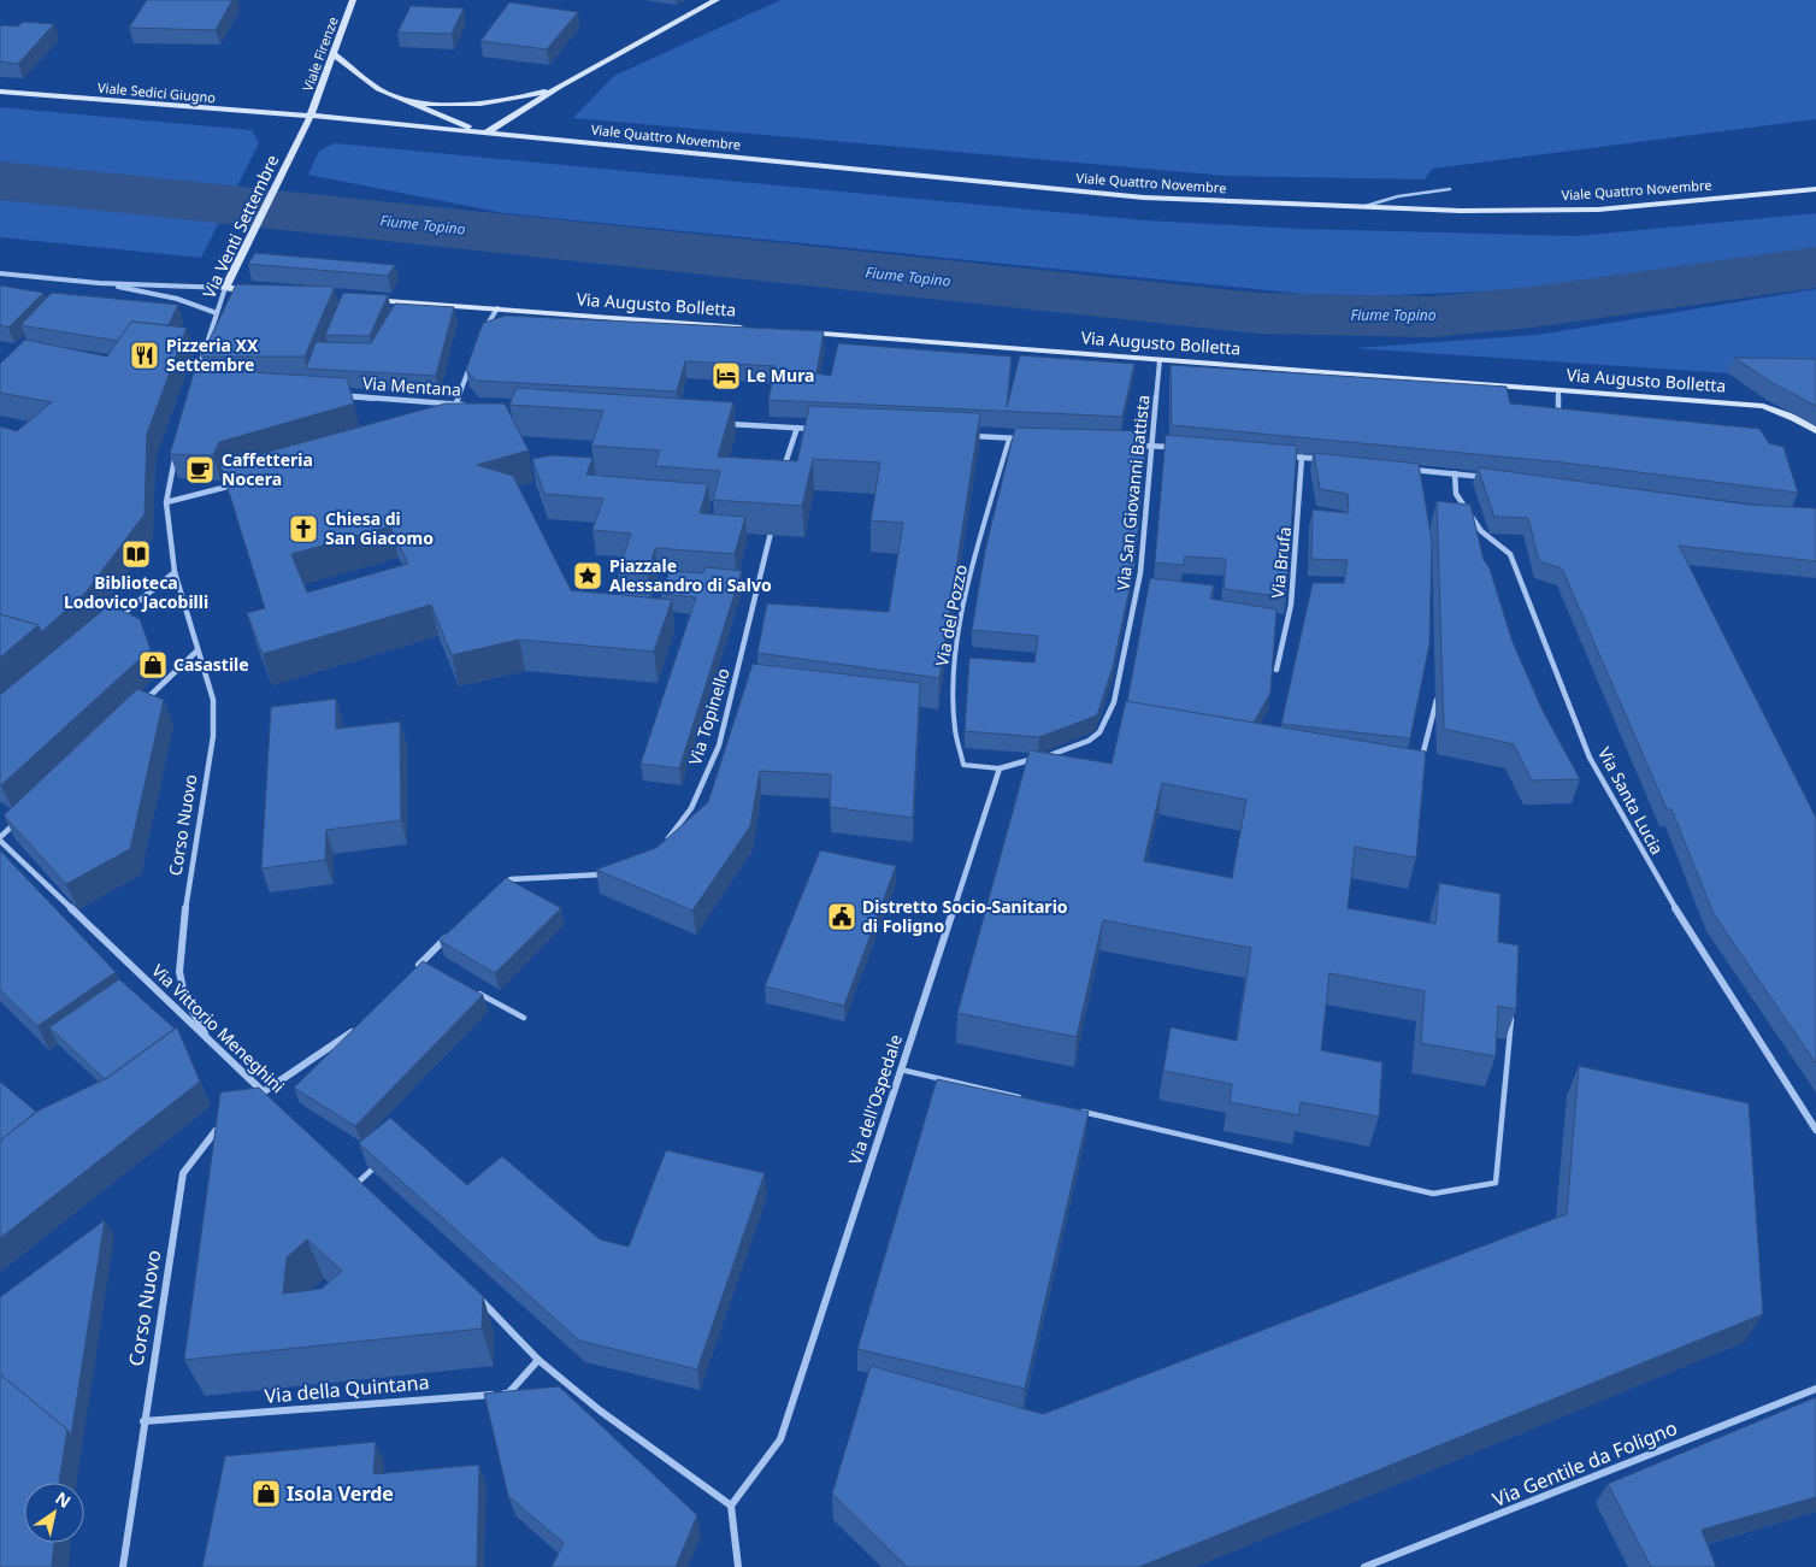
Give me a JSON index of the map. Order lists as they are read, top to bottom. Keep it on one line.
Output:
{"streets":{"main road":["Viale Firenze","Viale Sedici Giugno","Viale Quattro Novembre","Via Venti Settembre","Via Augusto Bolletta"],"street":["Via Mentana","Via San Giovanni Battista","Via Brufa","Via Topinello","Via Santa Lucia","Corso Nuovo","Via Vittorio Meneghini","Via dell'Ospedale","Via della Quintana","Via Gentile da Foligno"],"lane":["Via del Pozzo"]},"crossings":[["Viale Firenze","Viale Sedici Giugno"],["Viale Firenze","Viale Quattro Novembre"],["Viale Firenze","Via Venti Settembre"],["Viale Sedici Giugno","Viale Quattro Novembre"],["Viale Sedici Giugno","Via Venti Settembre"],["Viale Quattro Novembre","Via Venti Settembre"],["Via Augusto Bolletta","Via San Giovanni Battista"],["Via San Giovanni Battista","Via del Pozzo"],["Via San Giovanni Battista","Via dell'Ospedale"],["Via del Pozzo","Via dell'Ospedale"],["Corso Nuovo","Via Vittorio Meneghini"],["Corso Nuovo","Via della Quintana"]],"water":["Fiume Topino"],"places":{"restaurant":["Pizzeria XX Settembre"],"hotel":["Le Mura"],"cafe":["Caffetteria Nocera"],"church":["Chiesa di San Giacomo"],"library":["Biblioteca Lodovico Jacobilli"],"place":["Piazzale Alessandro di Salvo"],"shop":["Casastile","Isola Verde"],"public building":["Distretto Socio-Sanitario di Foligno"]},"north":"top right"}
